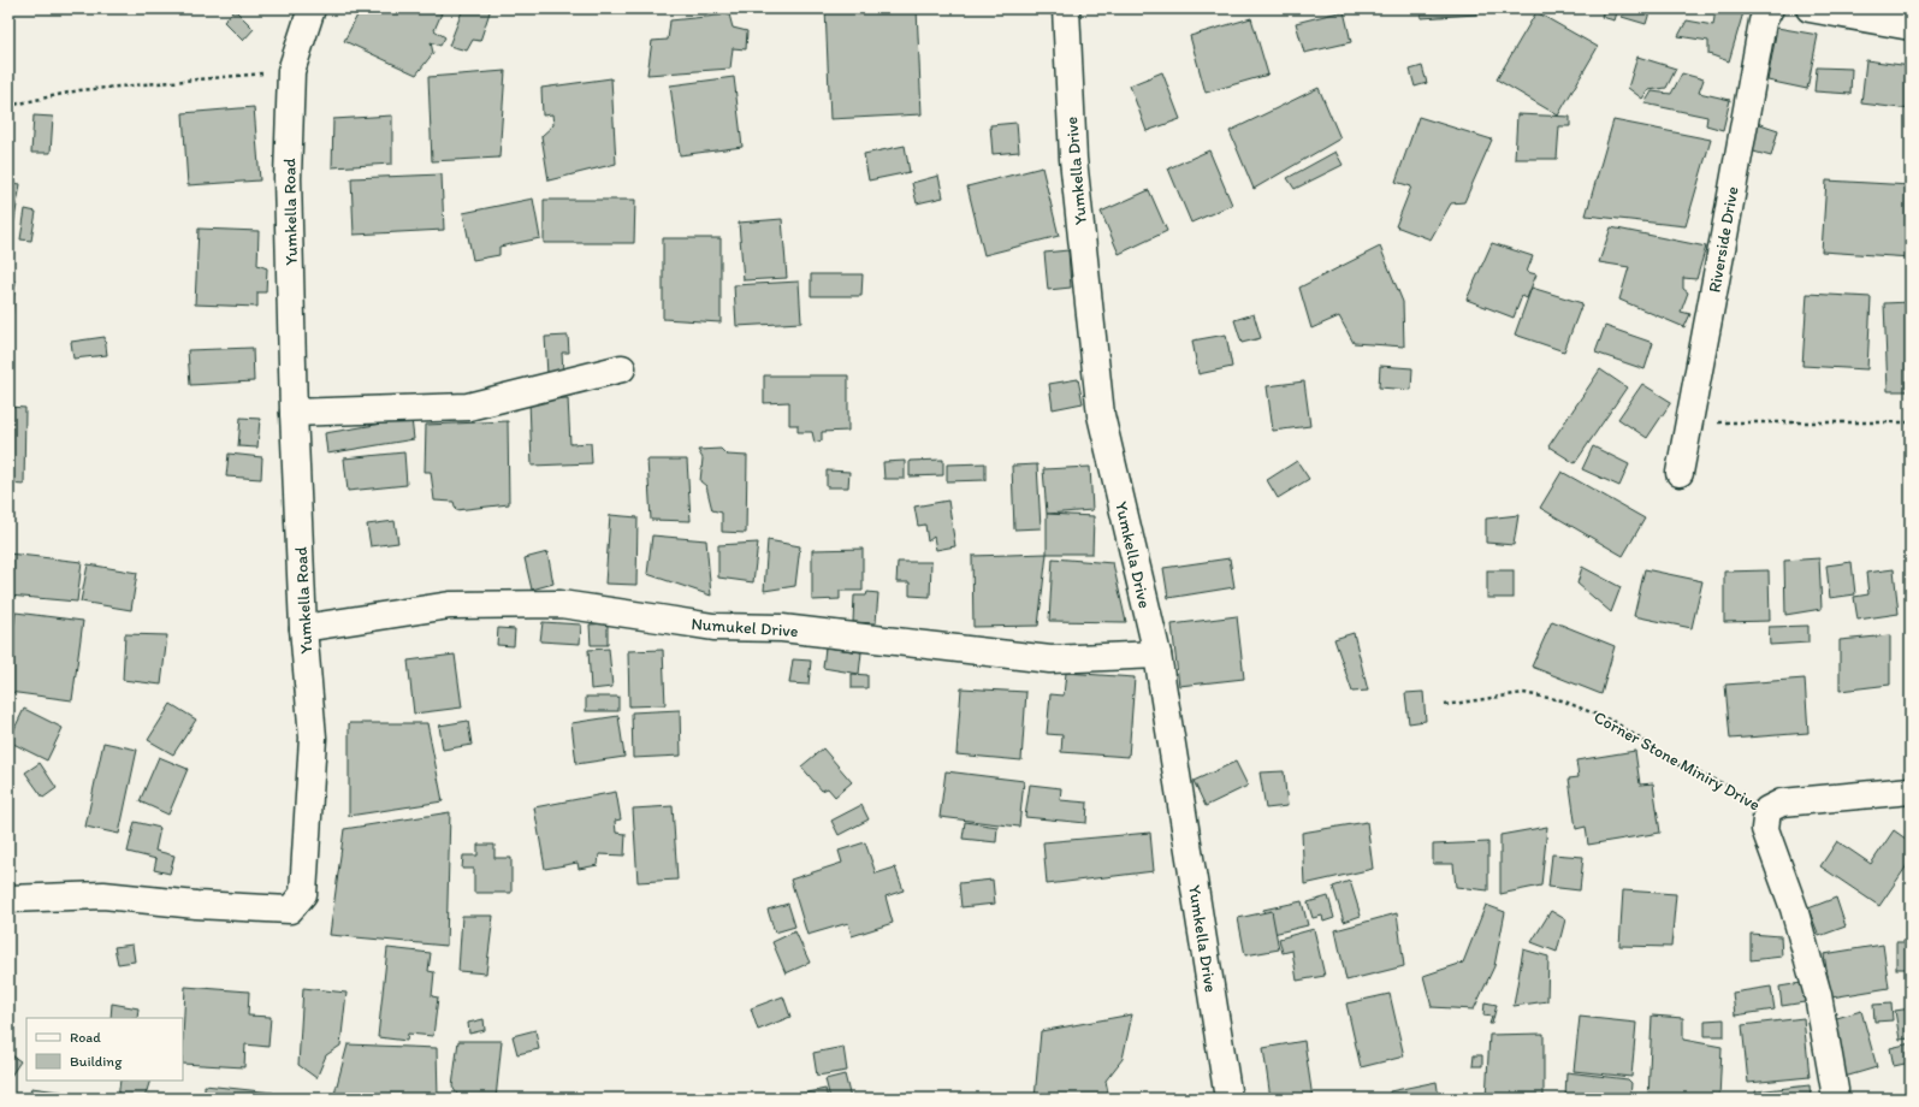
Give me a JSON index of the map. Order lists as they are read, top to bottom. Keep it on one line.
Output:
{"streets":{"street":["Yumkella Drive","Yumkella Road","Riverside Drive","Numukel Drive","Corner Stone Miniry Drive"]},"crossings":[["Yumkella Drive","Numukel Drive"],["Yumkella Road","Numukel Drive"]],"legend":["Road","Building"]}
